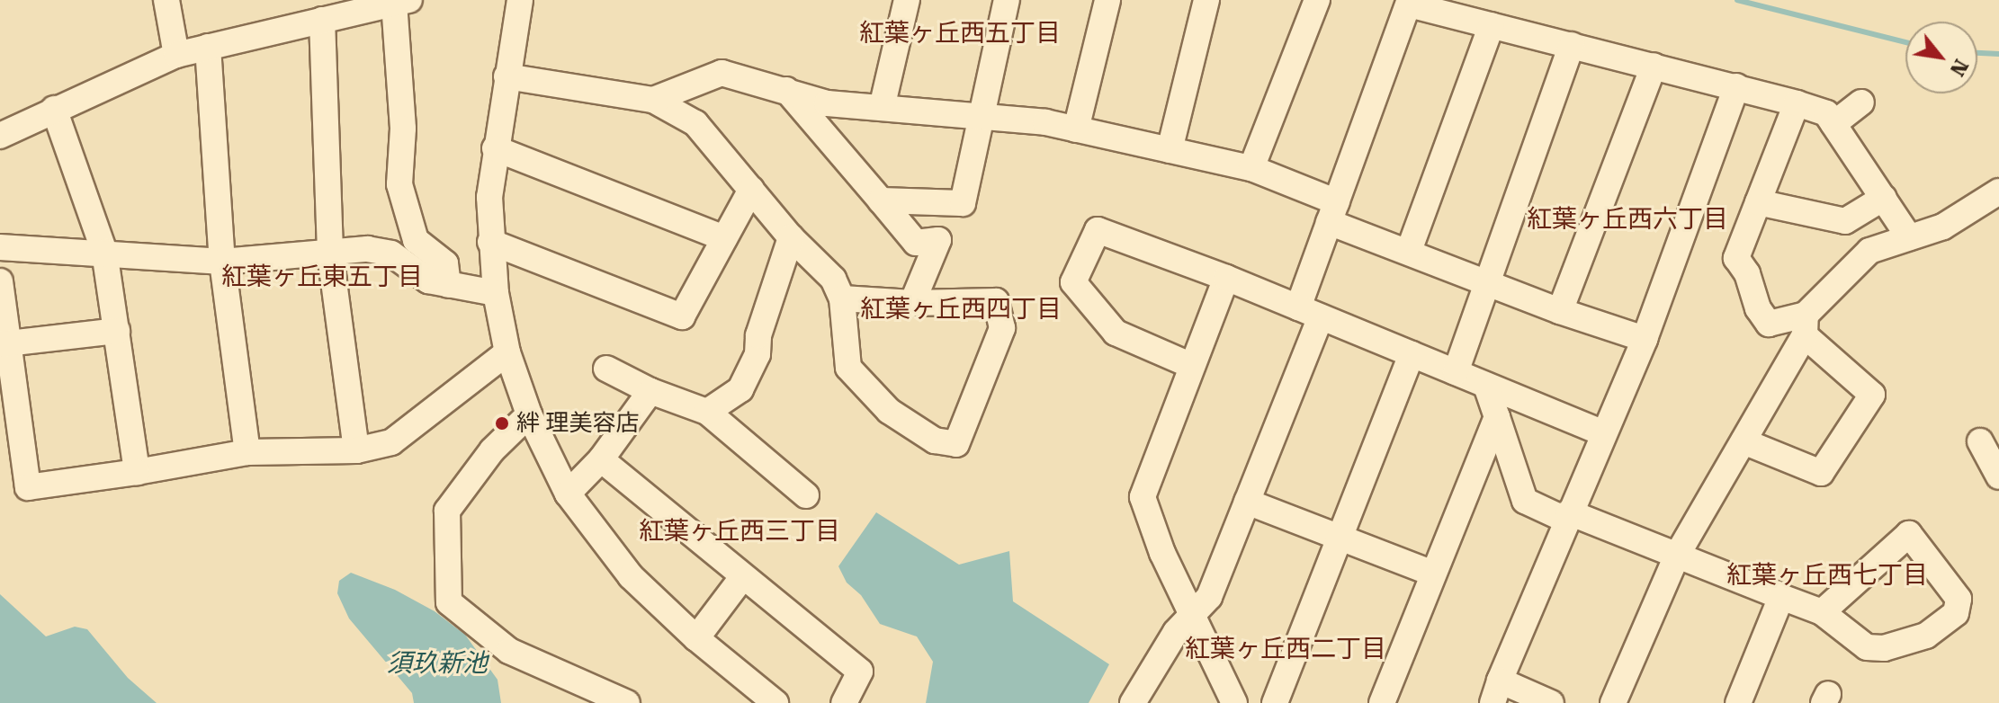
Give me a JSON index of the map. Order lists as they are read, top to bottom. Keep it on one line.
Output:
{"districts":["紅葉ヶ丘西五丁目","紅葉ヶ丘西六丁目","紅葉ヶ丘東五丁目","紅葉ヶ丘西四丁目","紅葉ヶ丘西三丁目","紅葉ヶ丘西七丁目","紅葉ヶ丘西二丁目"],"water":["須玖新池"],"places":["絆 理美容店"],"north":"bottom right"}
